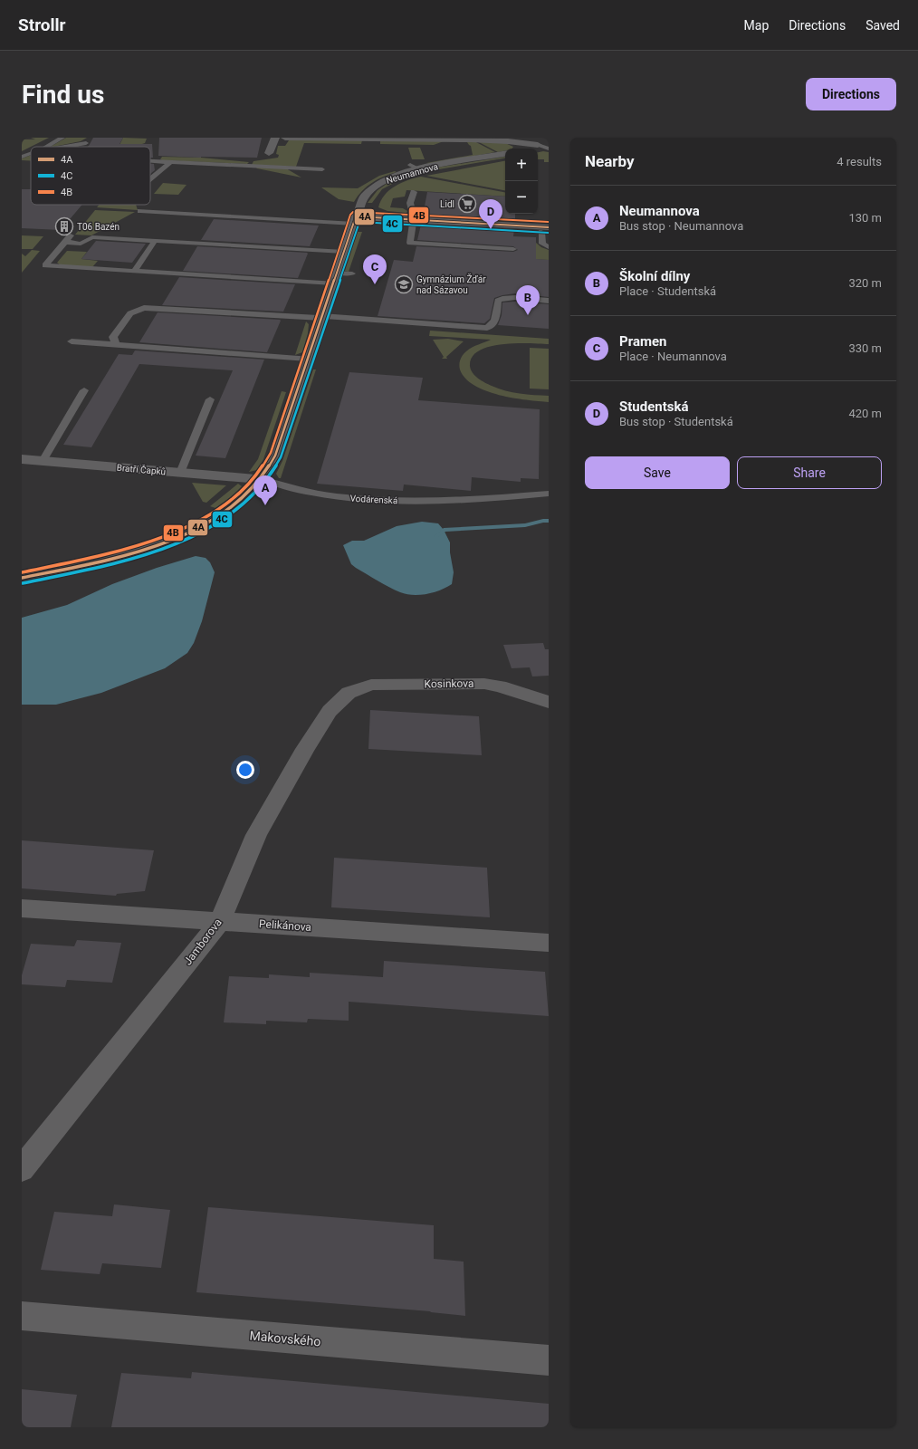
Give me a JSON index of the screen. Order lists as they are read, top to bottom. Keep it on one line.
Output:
{"streets":{"street":["Neumannova","Bratří Čapků","Kosinkova","Pelikánova","Jamborova","Makovského"],"lane":["Vodárenská"]},"crossings":[["Neumannova","Bratří Čapků"],["Neumannova","Vodárenská"],["Bratří Čapků","Vodárenská"],["Kosinkova","Jamborova"],["Pelikánova","Jamborova"]],"places":{"supermarket":["Lidl"],"building":["T06 Bazén"],"school or university":["Gymnázium Žďár nad Sázavou"]},"lines":["transit line 4B","transit line 4A","transit line 4C"],"legend":["4A","4C","4B"],"page":{"header":"Strollr","nav":["Map","Directions","Saved"],"buttons":["Directions",["Save","Share"]],"title":"Find us","heading":["Nearby","4 results"],"map_buttons":["+","−"],"list":[{"mark":"A","name":"Neumannova","note":"Bus stop · Neumannova","value":"130 m"},{"mark":"B","name":"Školní dílny","note":"Place · Studentská","value":"320 m"},{"mark":"C","name":"Pramen","note":"Place · Neumannova","value":"330 m"},{"mark":"D","name":"Studentská","note":"Bus stop · Studentská","value":"420 m"}],"pins":["D","C","B","A"]}}
